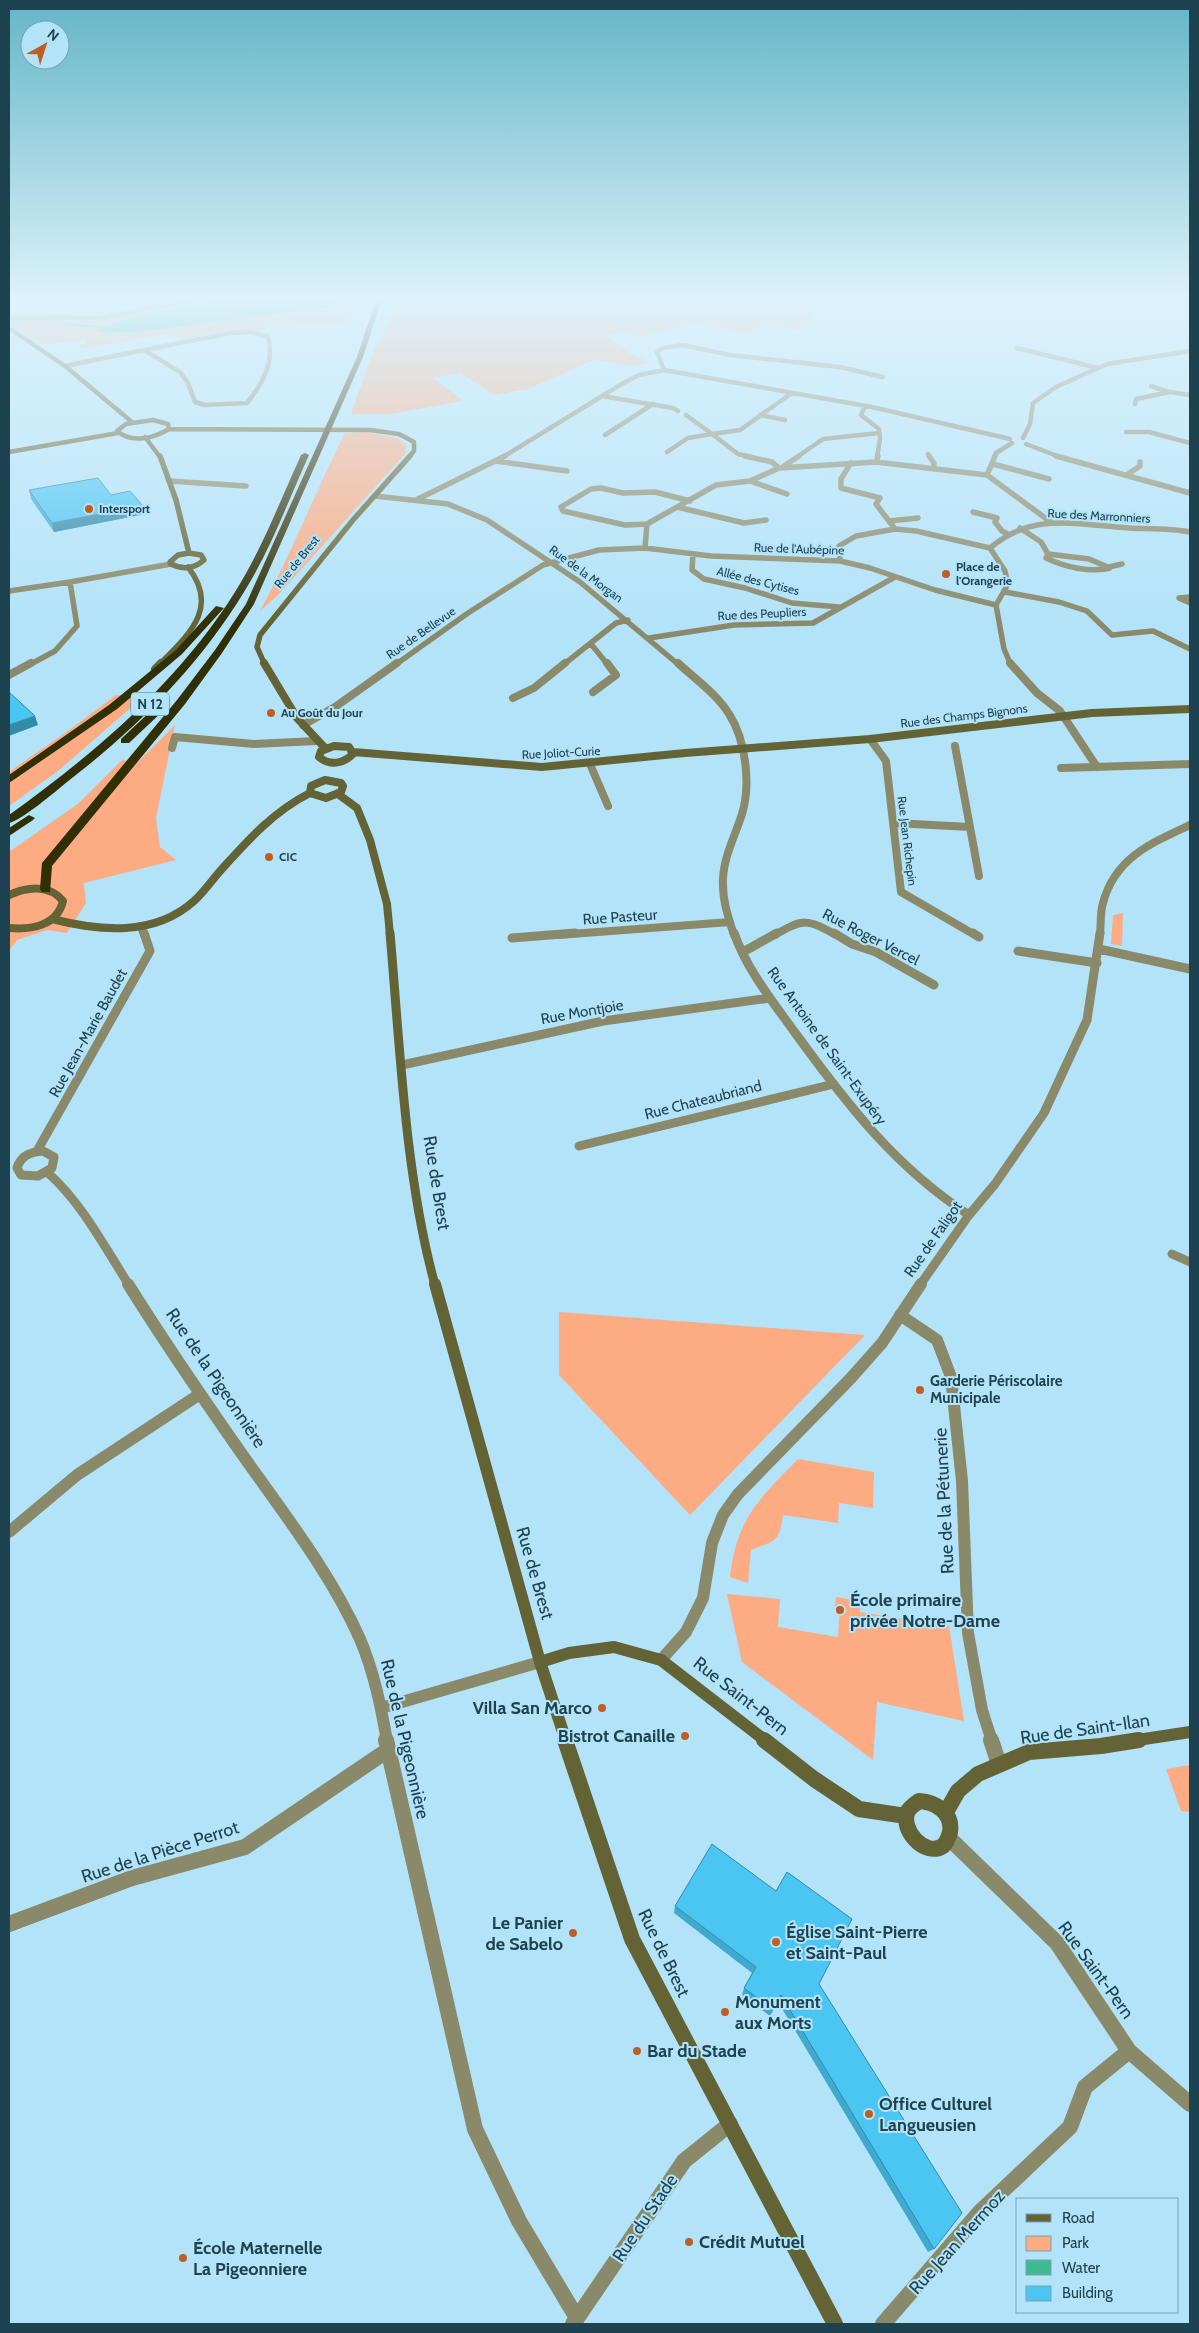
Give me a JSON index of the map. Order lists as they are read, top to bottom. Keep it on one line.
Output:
{"streets":{"highway":["N 12"],"main road":["Rue de Brest","Rue des Champs Bignons","Rue Joliot-Curie","Rue Saint-Pern","Rue de Saint-Ilan"],"street":["Rue des Marronniers","Rue de l'Aubépine","Rue de la Morgan","Allée des Cytises","Rue des Peupliers","Rue de Bellevue","Rue Jean Richepin","Rue Pasteur","Rue Roger Vercel","Rue Montjoie","Rue Jean-Marie Baudet","Rue Antoine de Saint-Exupéry","Rue Chateaubriand","Rue de Faligot","Rue de la Pigeonnière","Rue de la Pétunerie","Rue de la Pièce Perrot","Rue du Stade","Rue Jean Mermoz"]},"crossings":[["Rue de l'Aubépine","Rue de la Morgan"],["Rue de l'Aubépine","Allée des Cytises"],["Rue de l'Aubépine","Rue des Peupliers"],["Rue de l'Aubépine","Rue de Bellevue"],["Rue de Brest","Rue de la Morgan"],["Rue de Brest","Rue de Bellevue"],["Rue de Brest","Rue Joliot-Curie"],["Rue de Brest","Rue Montjoie"],["Rue de Brest","Rue Saint-Pern"],["Rue de Brest","Rue du Stade"],["Rue de la Morgan","Rue des Peupliers"],["Rue de la Morgan","Rue de Bellevue"],["Rue de la Morgan","Rue des Champs Bignons"],["Rue de la Morgan","Rue Joliot-Curie"],["Rue de la Morgan","Rue Antoine de Saint-Exupéry"],["Allée des Cytises","Rue des Peupliers"],["Rue des Champs Bignons","Rue Joliot-Curie"],["Rue des Champs Bignons","Rue Jean Richepin"],["Rue des Champs Bignons","Rue Antoine de Saint-Exupéry"],["Rue Joliot-Curie","Rue Antoine de Saint-Exupéry"],["Rue Pasteur","Rue Antoine de Saint-Exupéry"],["Rue Roger Vercel","Rue Antoine de Saint-Exupéry"],["Rue Montjoie","Rue Antoine de Saint-Exupéry"],["Rue Antoine de Saint-Exupéry","Rue Chateaubriand"],["Rue Antoine de Saint-Exupéry","Rue de Faligot"],["Rue de Faligot","Rue de la Pétunerie"],["Rue de Faligot","Rue Saint-Pern"],["Rue de la Pigeonnière","Rue de la Pièce Perrot"],["Rue de la Pigeonnière","Rue du Stade"],["Rue de la Pétunerie","Rue de Saint-Ilan"],["Rue Saint-Pern","Rue de Saint-Ilan"],["Rue Saint-Pern","Rue Jean Mermoz"]],"places":["Intersport","Place de l'Orangerie","Au Goût du Jour","CIC","Garderie Périscolaire Municipale","École primaire privée Notre-Dame","Villa San Marco","Bistrot Canaille","Le Panier de Sabelo","Église Saint-Pierre et Saint-Paul","Monument aux Morts","Bar du Stade","Office Culturel Langueusien","Crédit Mutuel","École Maternelle La Pigeonniere"],"legend":["Road","Park","Water","Building"],"north":"top right"}
